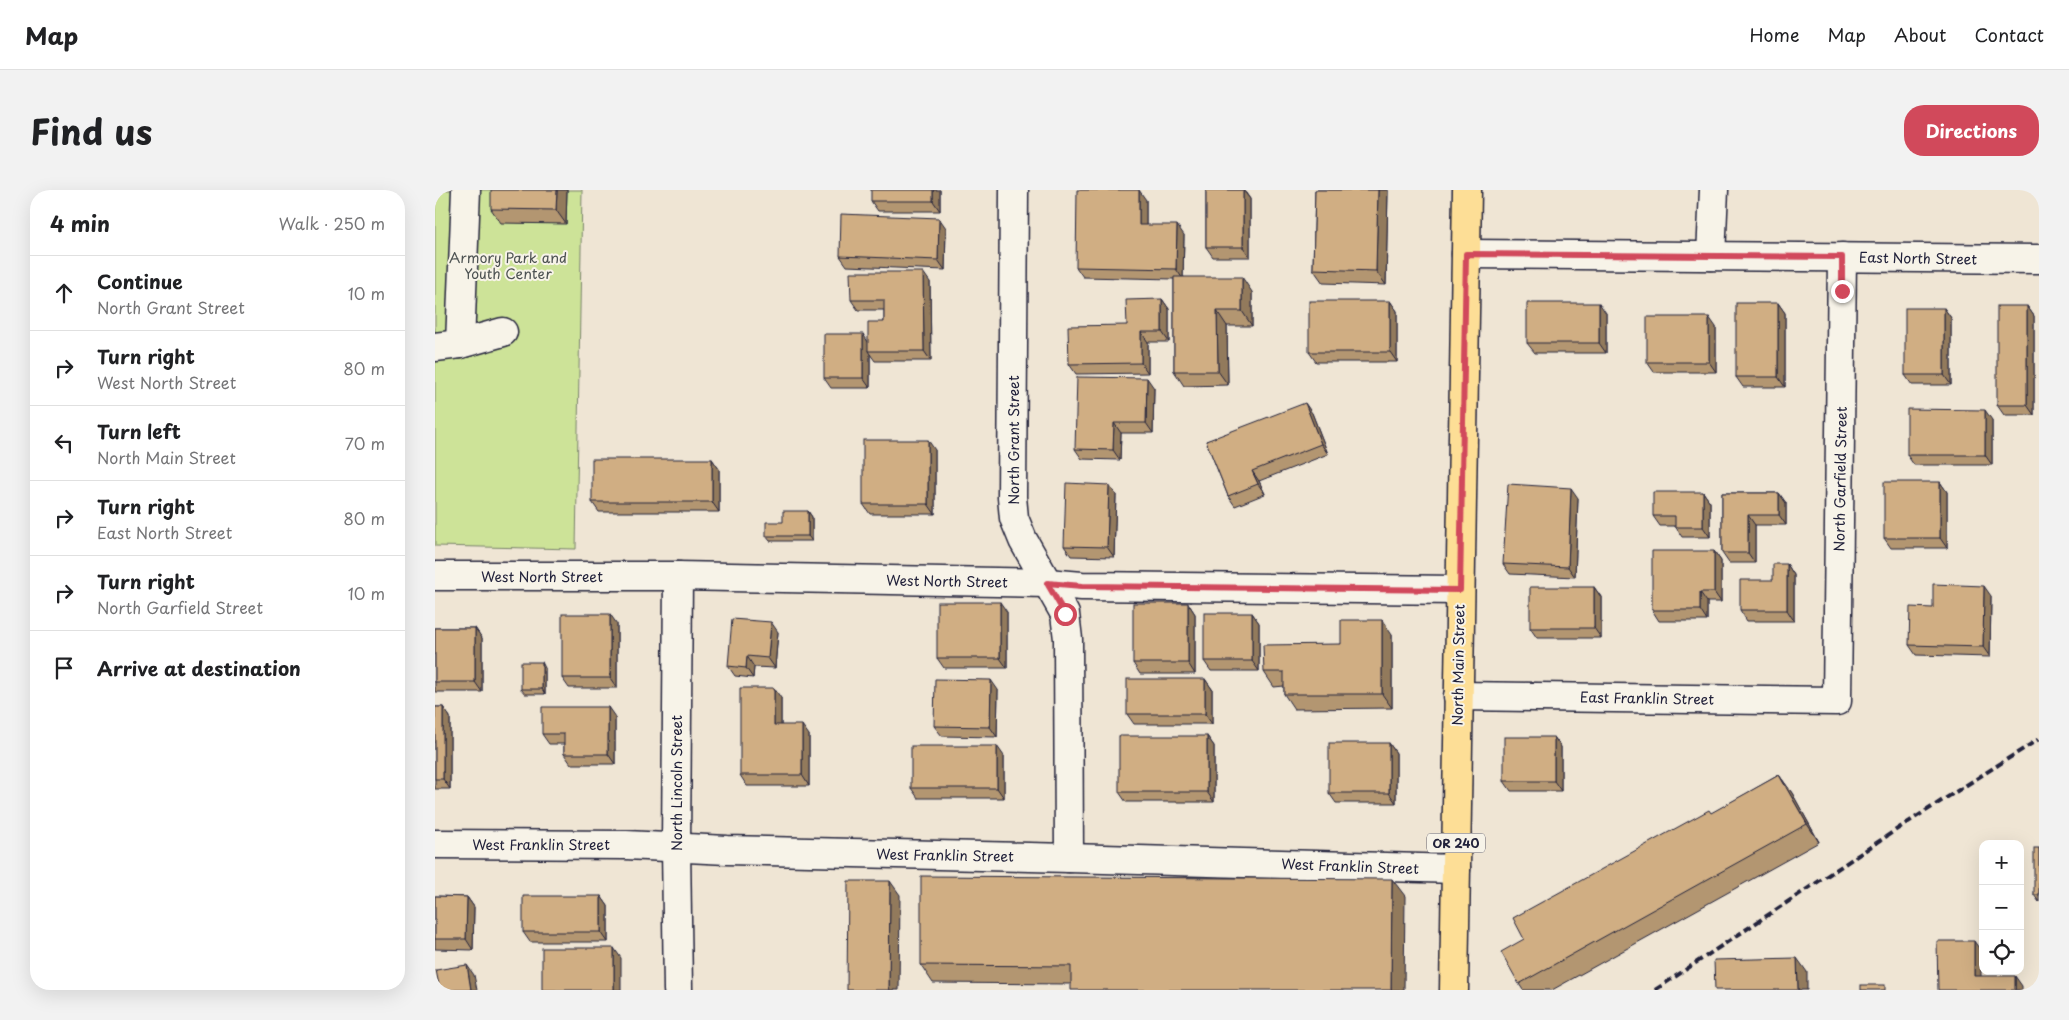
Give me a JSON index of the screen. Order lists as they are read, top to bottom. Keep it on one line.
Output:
{"streets":{"main road":["North Main Street","OR 240"],"street":["East North Street","North Grant Street","North Garfield Street","West North Street","East Franklin Street","North Lincoln Street","West Franklin Street"]},"crossings":[["East North Street","North Garfield Street"],["East North Street","North Main Street"],["North Grant Street","West North Street"],["North Grant Street","West Franklin Street"],["North Garfield Street","East Franklin Street"],["West North Street","North Main Street"],["West North Street","North Lincoln Street"],["North Main Street","East Franklin Street"],["North Main Street","West Franklin Street"],["North Lincoln Street","West Franklin Street"]],"parks":["Armory Park and Youth Center"],"page":{"header":"Map","nav":["Home","Map","About","Contact"],"title":"Find us","buttons":"Directions","heading":["4 min","Walk · 250 m"],"list":[["Continue","North Grant Street","10 m"],["Turn right","West North Street","80 m"],["Turn left","North Main Street","70 m"],["Turn right","East North Street","80 m"],["Turn right","North Garfield Street","10 m"],"Arrive at destination"],"map_buttons":["+","−"]}}
